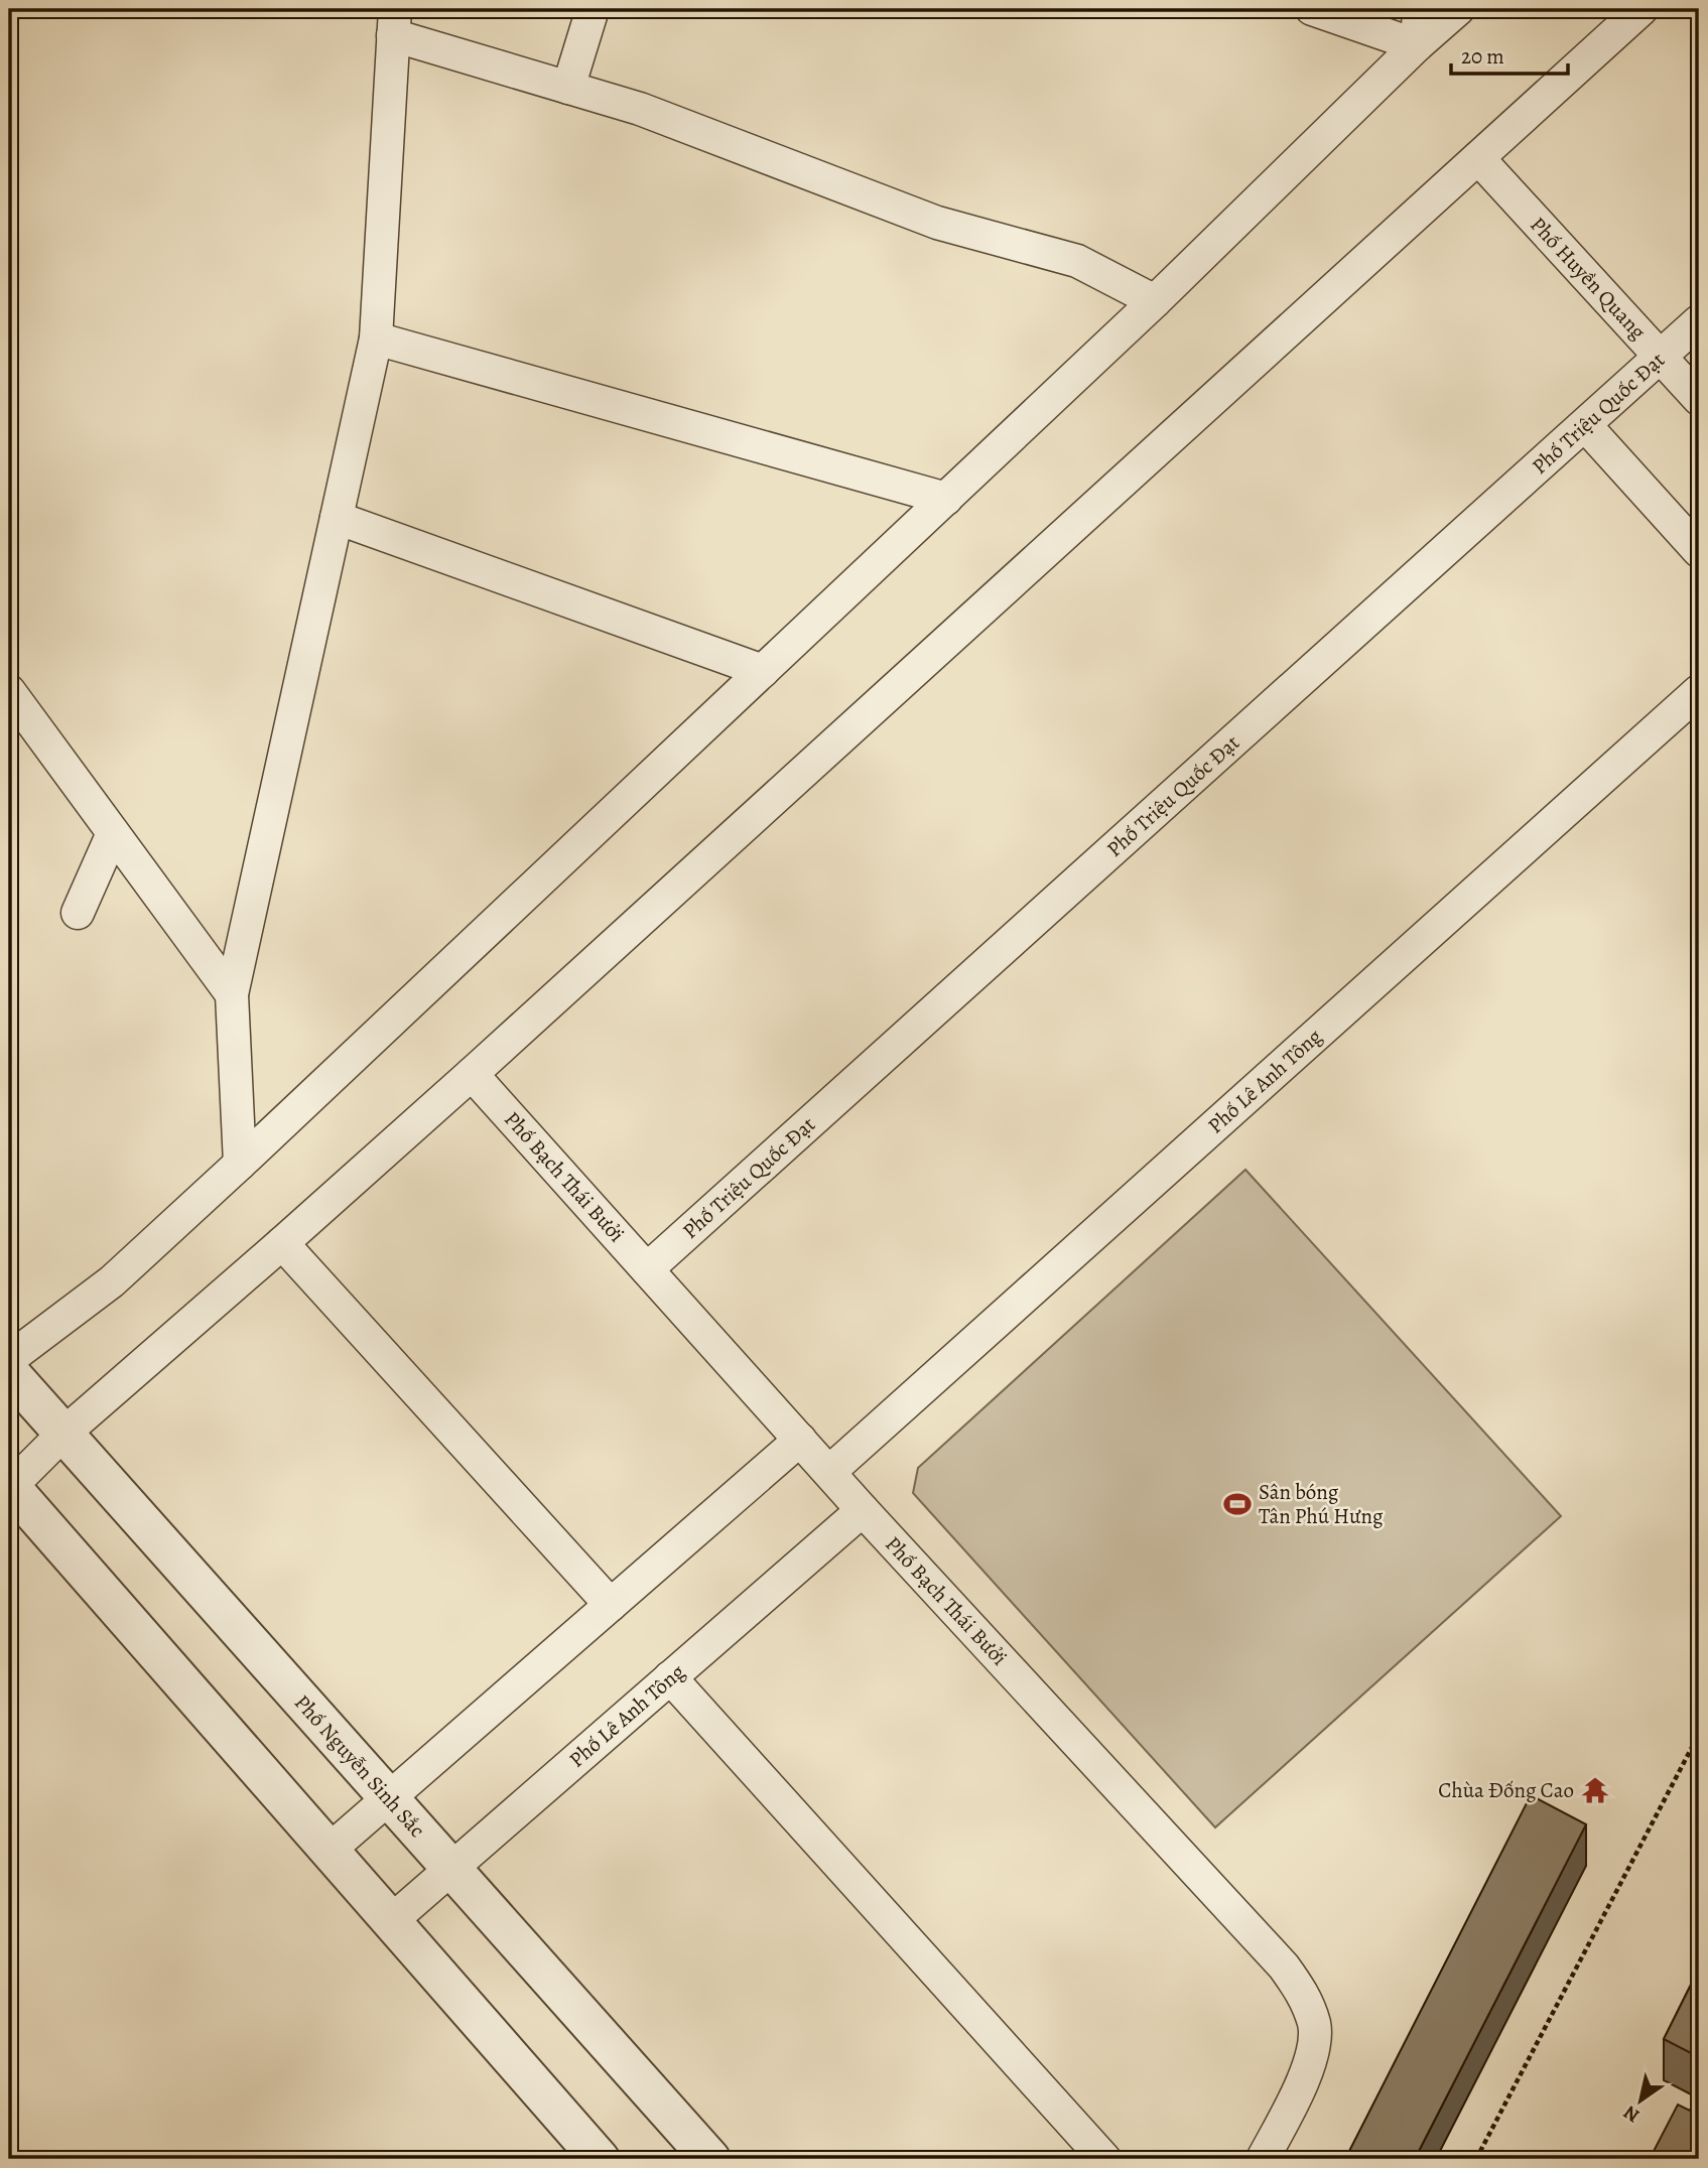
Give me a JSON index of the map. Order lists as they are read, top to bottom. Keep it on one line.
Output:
{"streets":{"street":["Phố Huyền Quang","Phố Triệu Quốc Đạt","Phố Lê Anh Tông","Phố Bạch Thái Bưởi","Phố Nguyễn Sinh Sắc"]},"crossings":[["Phố Huyền Quang","Phố Triệu Quốc Đạt"],["Phố Triệu Quốc Đạt","Phố Bạch Thái Bưởi"],["Phố Lê Anh Tông","Phố Bạch Thái Bưởi"],["Phố Lê Anh Tông","Phố Nguyễn Sinh Sắc"]],"places":{"sports":["Sân bóng Tân Phú Hưng"],"temple":["Chùa Đống Cao"]},"scale_bar":"20 m","north":"bottom left"}
